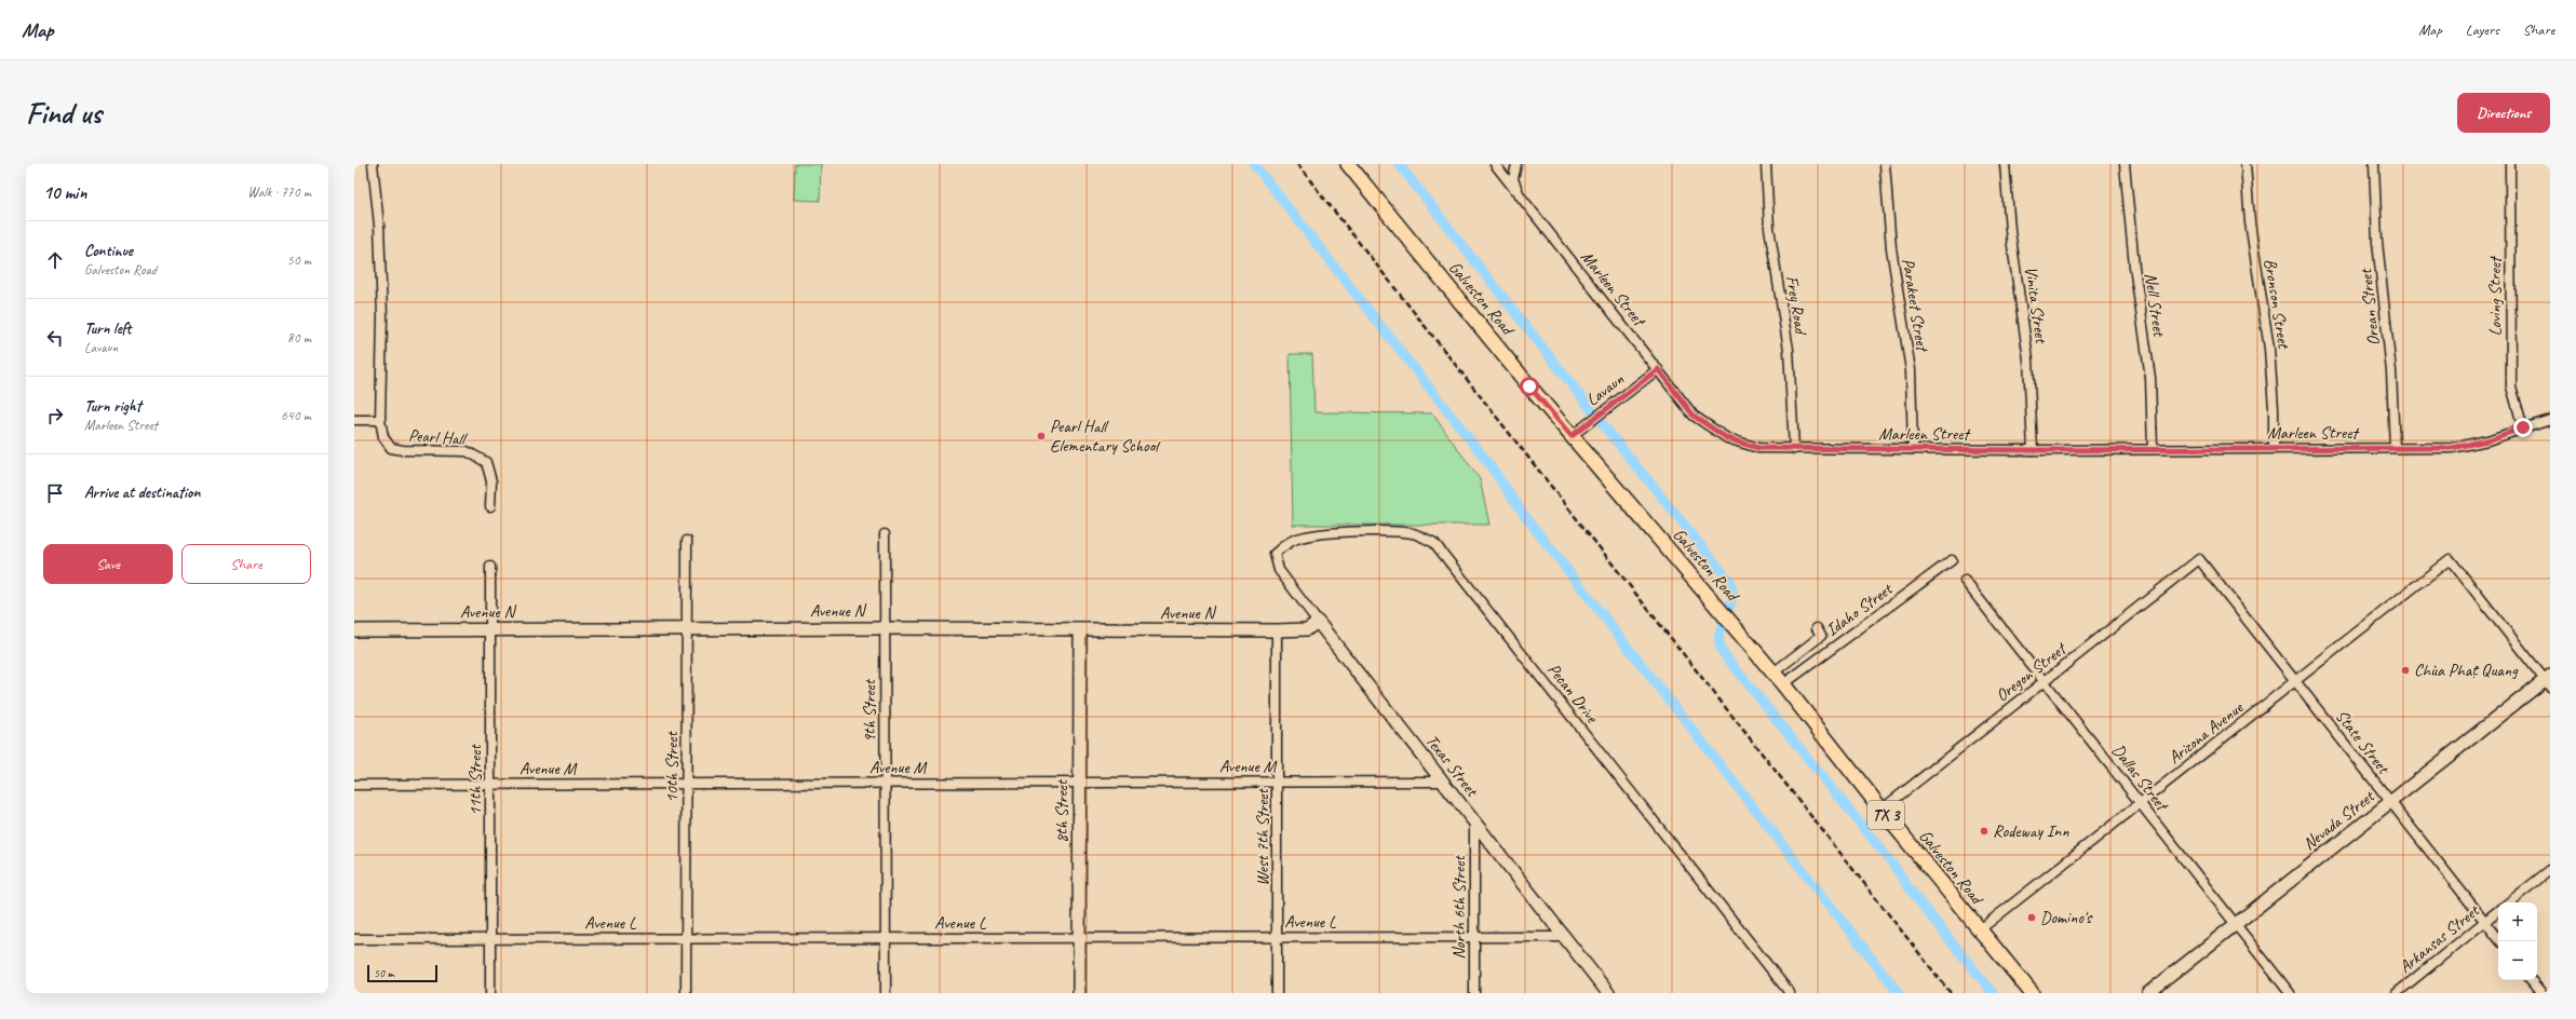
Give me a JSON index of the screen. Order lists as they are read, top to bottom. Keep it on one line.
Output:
{"streets":{"main road":["Galveston Road","TX 3"],"street":["Marleen Street","Loving Street","Bronson Street","Frey Road","Parakeet Street","Vinita Street","Nell Street","Orean Street","Lavaun","Pearl Hall","Idaho Street","Avenue N","Oregon Street","Pecan Drive","9th Street","Arizona Avenue","State Street","Texas Street","Avenue M","10th Street","Dallas Street","11th Street","8th Street","Nevada Street","West 7th Street","North 6th Street","Avenue L","Arkansas Street"]},"crossings":[["Marleen Street","Loving Street"],["Marleen Street","Bronson Street"],["Marleen Street","Frey Road"],["Marleen Street","Parakeet Street"],["Marleen Street","Vinita Street"],["Marleen Street","Nell Street"],["Marleen Street","Orean Street"],["Marleen Street","Lavaun"],["Galveston Road","Lavaun"],["Galveston Road","Idaho Street"],["Galveston Road","Oregon Street"],["Galveston Road","Arizona Avenue"],["Avenue N","9th Street"],["Avenue N","Texas Street"],["Avenue N","10th Street"],["Avenue N","11th Street"],["Avenue N","8th Street"],["Avenue N","West 7th Street"],["Oregon Street","State Street"],["Oregon Street","Dallas Street"],["Pecan Drive","Texas Street"],["9th Street","Avenue M"],["9th Street","Avenue L"],["Arizona Avenue","State Street"],["Arizona Avenue","Dallas Street"],["Arizona Avenue","Nevada Street"],["State Street","Nevada Street"],["State Street","Arkansas Street"],["Texas Street","Avenue M"],["Texas Street","North 6th Street"],["Texas Street","Avenue L"],["Avenue M","10th Street"],["Avenue M","11th Street"],["Avenue M","8th Street"],["Avenue M","West 7th Street"],["10th Street","Avenue L"],["Dallas Street","Nevada Street"],["11th Street","Avenue L"],["8th Street","Avenue L"],["West 7th Street","Avenue L"],["North 6th Street","Avenue L"]],"places":["Pearl Hall Elementary School","Chùa Phật Quang","Rodeway Inn","Domino's"],"scale_bar":"50 m","page":{"header":"Map","nav":["Map","Layers","Share"],"buttons":["Directions",["Save","Share"]],"title":"Find us","heading":["10 min","Walk · 770 m"],"list":[["Continue","Galveston Road","50 m"],["Turn left","Lavaun","80 m"],["Turn right","Marleen Street","640 m"],"Arrive at destination"],"map_buttons":["+","−"],"scale":"50 m"}}
